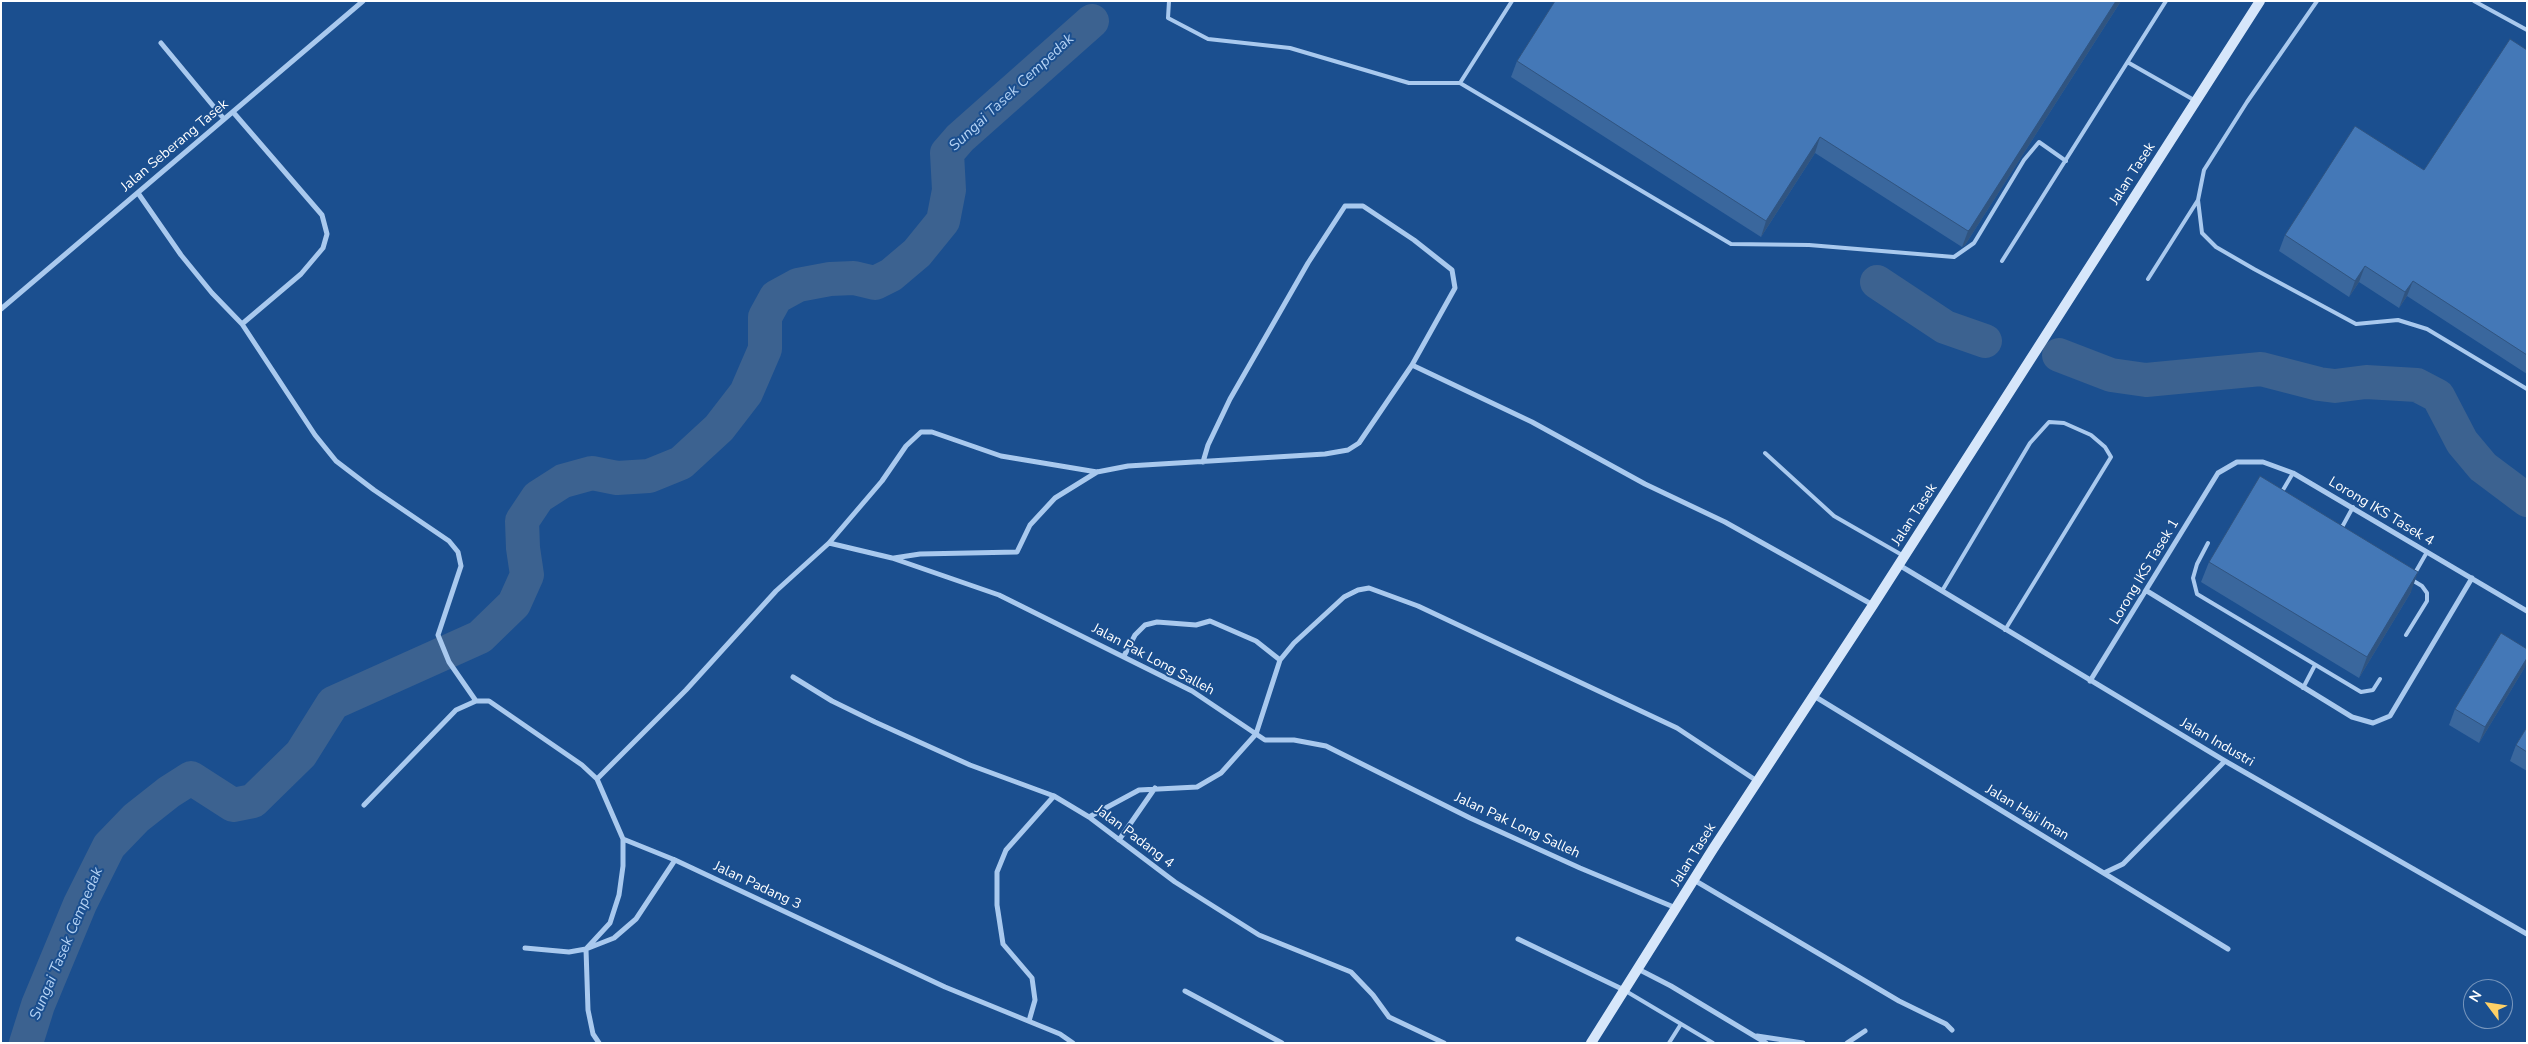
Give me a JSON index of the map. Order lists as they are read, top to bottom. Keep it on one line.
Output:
{"streets":{"main road":["Jalan Tasek"],"street":["Jalan Seberang Tasek","Lorong IKS Tasek 4","Lorong IKS Tasek 1","Jalan Pak Long Salleh","Jalan Industri","Jalan Haji Iman","Jalan Padang 4","Jalan Padang 3"]},"crossings":[["Jalan Tasek","Jalan Pak Long Salleh"],["Jalan Tasek","Jalan Industri"],["Jalan Tasek","Jalan Haji Iman"],["Lorong IKS Tasek 4","Lorong IKS Tasek 1"],["Lorong IKS Tasek 1","Jalan Industri"]],"water":["Sungai Tasek Cempedak"],"north":"top left"}
